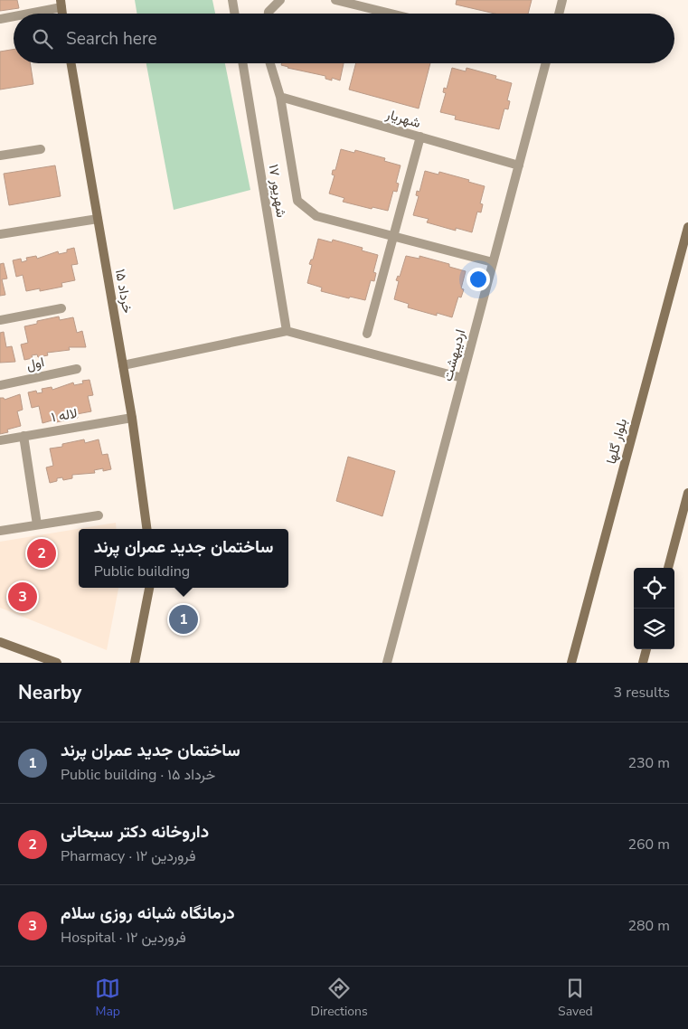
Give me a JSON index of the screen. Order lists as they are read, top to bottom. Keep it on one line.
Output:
{"streets":{"street":["شهریار","۱۷ شهریور","۱۵ خرداد","اردیبهشت","اول","لاله ۱","بلوار گلها"]},"crossings":[["شهریار","اردیبهشت"],["۱۵ خرداد","لاله ۱"]],"page":{"search":"Search here","popup":["ساختمان جدید عمران پرند","Public building"],"pins":["2","3","1"],"heading":["Nearby","3 results"],"list":[{"mark":"1","name":"ساختمان جدید عمران پرند","note":"Public building · ۱۵ خرداد","value":"230 m"},{"mark":"2","name":"داروخانه دکتر سبحانی","note":"Pharmacy · ۱۲ فروردین","value":"260 m"},{"mark":"3","name":"درمانگاه شبانه روزی سلام","note":"Hospital · ۱۲ فروردین","value":"280 m"}],"nav":["Map","Directions","Saved"]}}
